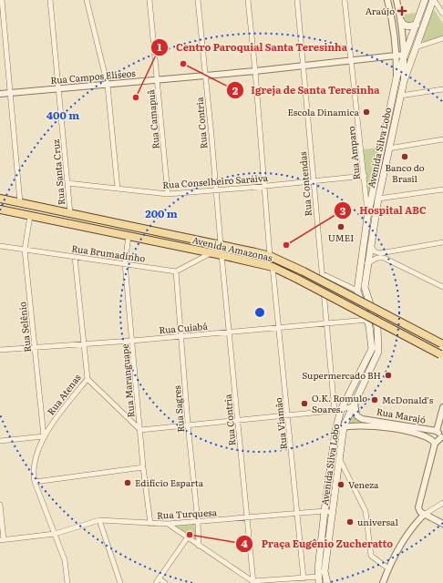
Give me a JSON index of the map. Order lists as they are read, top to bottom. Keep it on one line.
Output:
{"streets":{"main road":["Avenida Silva Lobo","Avenida Amazonas"],"street":["Rua Campos Elíseos","Rua Camapuã","Rua Contria","Rua Amparo","Rua Santa Cruz","Rua Conselheiro Saráiva","Rua Contendas","Rua Brumadinho","Rua Selênio","Rua Cuiabá","Rua Maranguape","Rua Atenas","Rua Sagres","Rua Marajó","Rua Viamão","Rua Turquesa"]},"crossings":[["Rua Campos Elíseos","Rua Camapuã"],["Rua Campos Elíseos","Rua Contria"],["Rua Campos Elíseos","Avenida Silva Lobo"],["Rua Campos Elíseos","Rua Amparo"],["Rua Campos Elíseos","Rua Santa Cruz"],["Rua Campos Elíseos","Rua Contendas"],["Rua Camapuã","Rua Conselheiro Saráiva"],["Rua Contria","Rua Conselheiro Saráiva"],["Rua Contria","Avenida Amazonas"],["Rua Contria","Rua Cuiabá"],["Rua Contria","Rua Turquesa"],["Avenida Silva Lobo","Rua Amparo"],["Avenida Silva Lobo","Rua Contendas"],["Avenida Silva Lobo","Rua Cuiabá"],["Avenida Silva Lobo","Rua Marajó"],["Avenida Silva Lobo","Rua Turquesa"],["Rua Amparo","Rua Conselheiro Saráiva"],["Rua Santa Cruz","Rua Conselheiro Saráiva"],["Rua Santa Cruz","Avenida Amazonas"],["Rua Conselheiro Saráiva","Rua Contendas"],["Rua Contendas","Rua Cuiabá"],["Avenida Amazonas","Rua Selênio"],["Avenida Amazonas","Rua Maranguape"],["Avenida Amazonas","Rua Viamão"],["Rua Brumadinho","Rua Selênio"],["Rua Brumadinho","Rua Maranguape"],["Rua Brumadinho","Rua Atenas"],["Rua Brumadinho","Rua Sagres"],["Rua Selênio","Rua Cuiabá"],["Rua Selênio","Rua Atenas"],["Rua Cuiabá","Rua Maranguape"],["Rua Cuiabá","Rua Atenas"],["Rua Cuiabá","Rua Sagres"],["Rua Cuiabá","Rua Viamão"],["Rua Maranguape","Rua Turquesa"],["Rua Atenas","Rua Turquesa"],["Rua Sagres","Rua Turquesa"],["Rua Viamão","Rua Turquesa"]],"places":{"health":["Araújo"],"other":["Igreja de Santa Teresinha","Centro Paroquial Santa Teresinha","Escola Dinamica","Banco do Brasil","UMEI","Hospital ABC","Supermercado BH","McDonald's","O.K. Romulo Soares.","Edifício Esparta","Veneza","universal","Praça Eugênio Zucheratto"]},"rings":["400 m","200 m"]}
